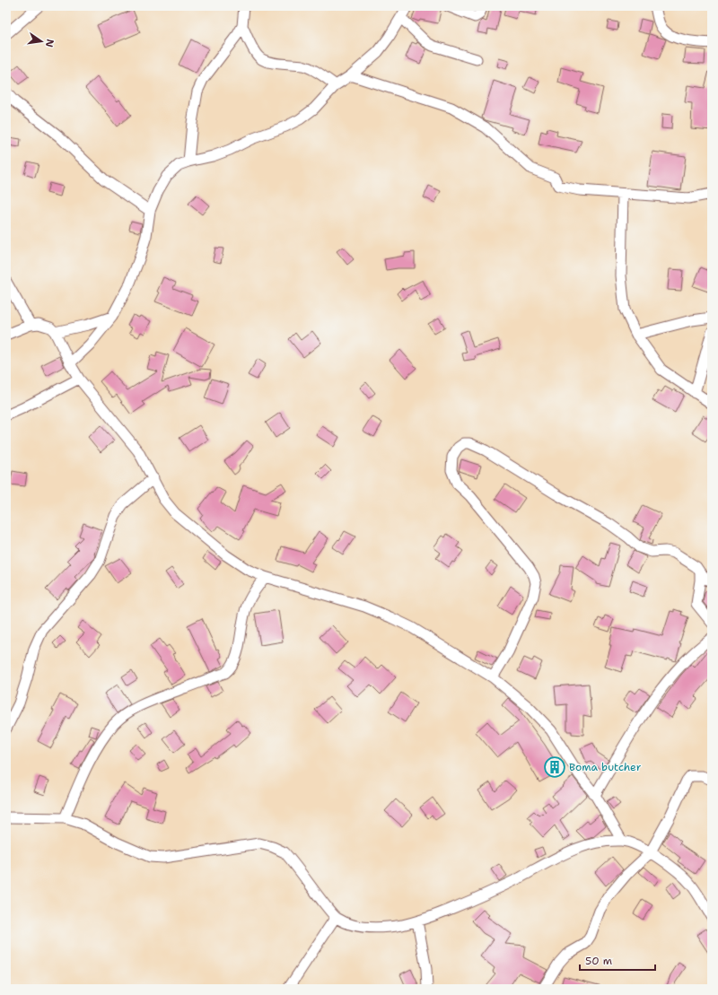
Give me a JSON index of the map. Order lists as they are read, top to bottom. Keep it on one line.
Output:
{"places":{"building":["Boma butcher"]},"scale_bar":"50 m","north":"right"}
